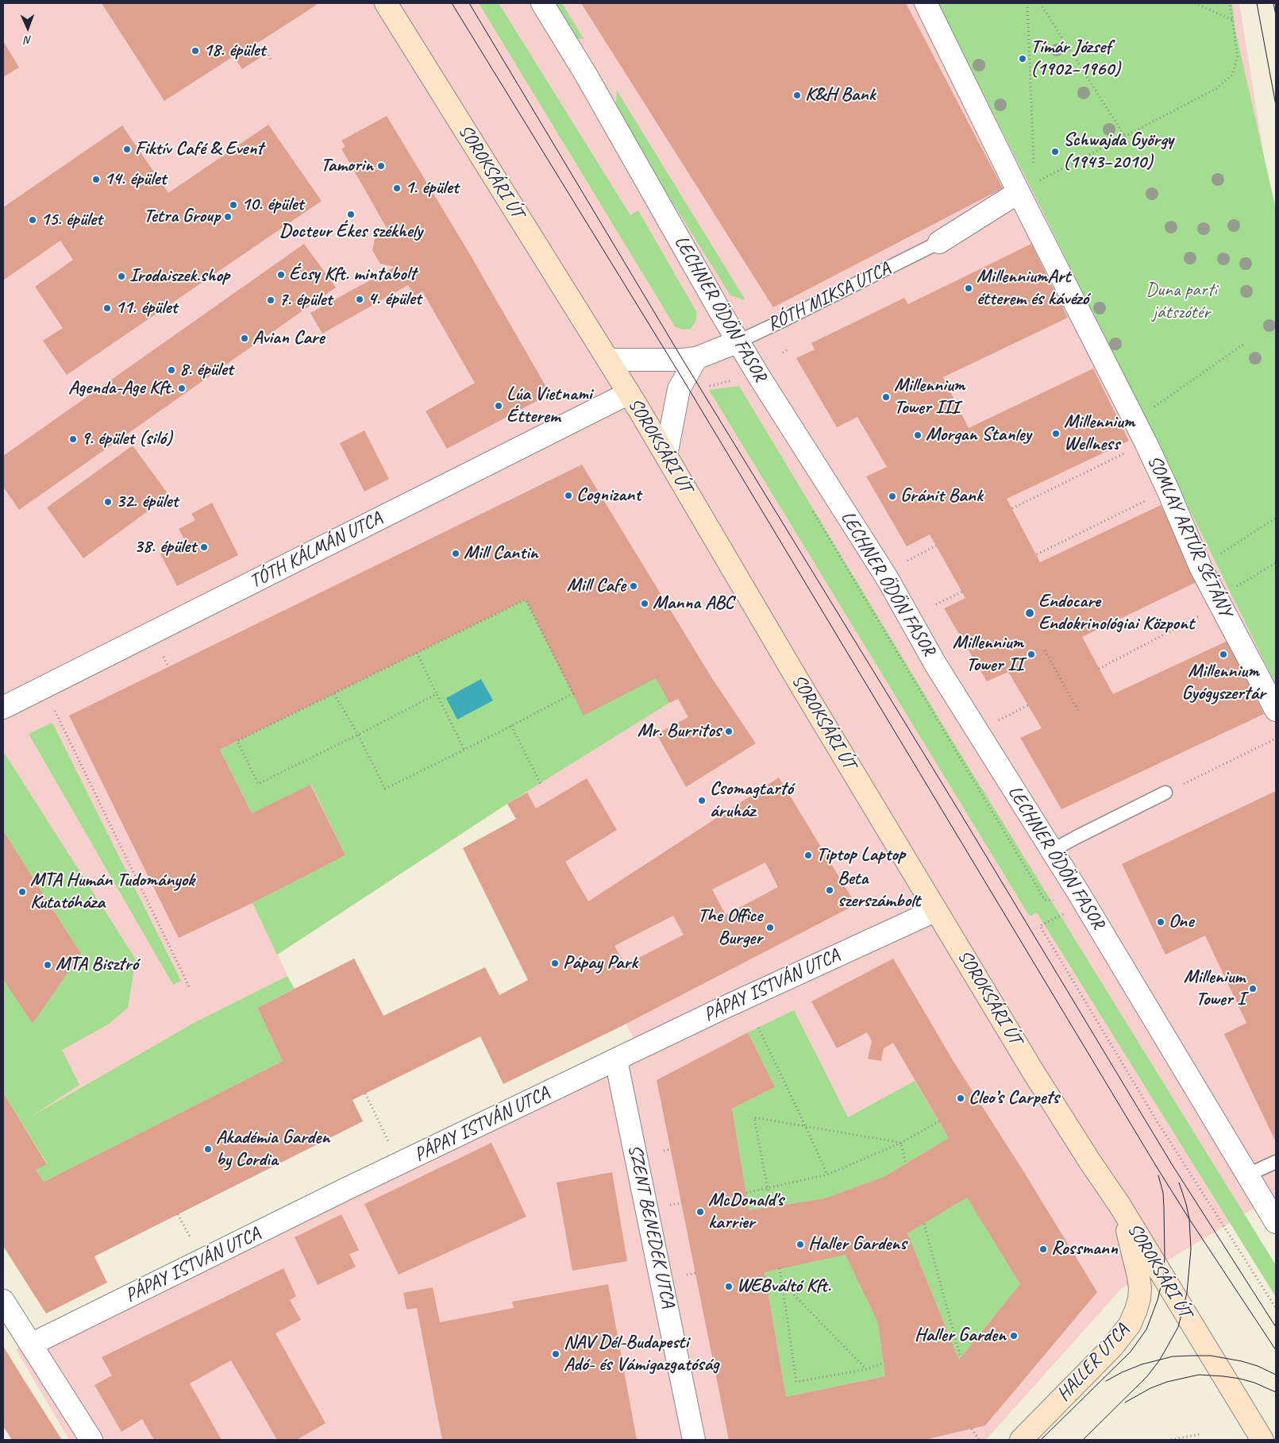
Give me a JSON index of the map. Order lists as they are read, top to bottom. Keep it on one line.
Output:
{"streets":{"main road":["SOROKSÁRI ÚT","HALLER UTCA"],"street":["RÓTH MIKSA UTCA","LECHNER ÖDÖN FASOR","SOMLAY ARTÚR SÉTÁNY","TÓTH KÁLMÁN UTCA","PÁPAY ISTVÁN UTCA","SZENT BENEDEK UTCA"]},"crossings":[["SOROKSÁRI ÚT","RÓTH MIKSA UTCA"],["SOROKSÁRI ÚT","TÓTH KÁLMÁN UTCA"],["SOROKSÁRI ÚT","PÁPAY ISTVÁN UTCA"],["SOROKSÁRI ÚT","HALLER UTCA"],["RÓTH MIKSA UTCA","LECHNER ÖDÖN FASOR"],["PÁPAY ISTVÁN UTCA","SZENT BENEDEK UTCA"]],"parks":["Duna parti játszótér"],"places":["18. épület","Tímár József (1902–1960)","K&H Bank","Fiktív Café & Event","Schwajda György (1943–2010)","Tamorin","14. épület","1. épület","10. épület","Docteur Ékes székhely","Tetra Group","15. épület","Écsy Kft. mintabolt","Irodaiszek.shop","MillenniumArt étterem és kávézó","4. épület","7. épület","11. épület","Avian Care","8. épület","Agenda-Age Kft.","Millennium Tower III","Lúa Vietnami Étterem","Millennium Wellness","Morgan Stanley","9. épület (siló)","Cognizant","Gránit Bank","32. épület","38. épület","Mill Cantin","Mill Cafe","Manna ABC","Endocare Endokrinológiai Központ","Millennium Tower II","Millennium Gyógyszertár","Mr. Burritos","Csomagtartó áruház","Tiptop Laptop","Beta szerszámbolt","MTA Humán Tudományok Kutatóháza","One","The Office Burger","Pápay Park","MTA Bisztró","Millenium Tower I","Cleo’s Carpets","Akadémia Garden by Cordia","McDonald's karrier","Haller Gardens","Rossmann","WEBváltó Kft.","Haller Garden","NAV Dél-Budapesti Adó- és Vámigazgatóság"],"north":"bottom"}
